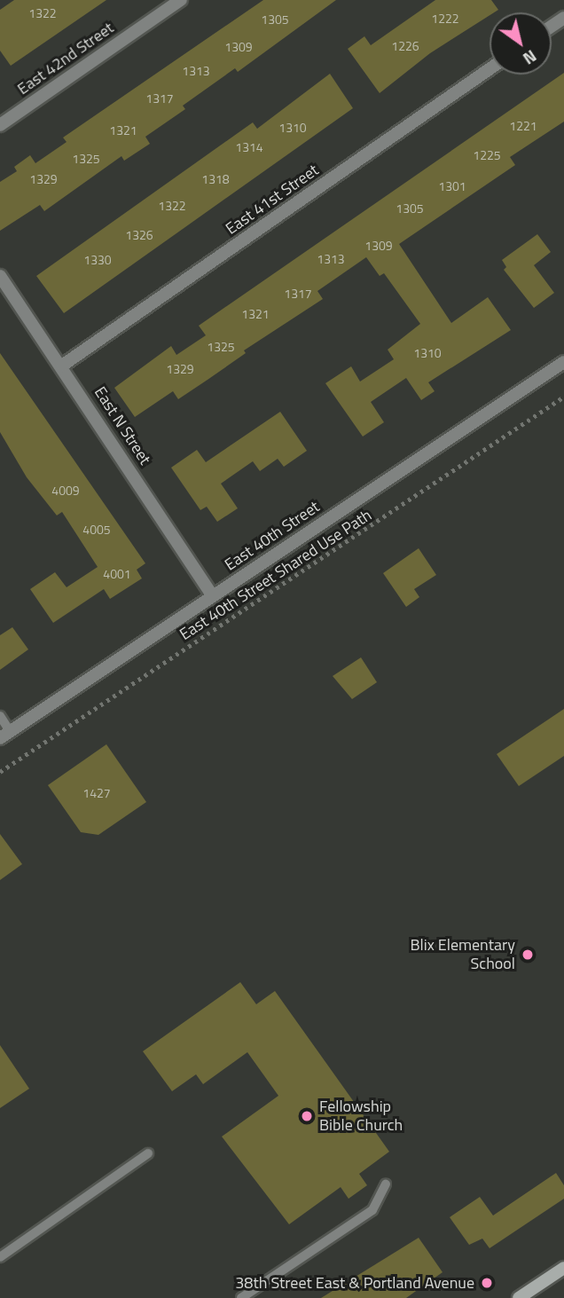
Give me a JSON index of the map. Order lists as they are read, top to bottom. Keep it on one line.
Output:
{"streets":{"street":["East 42nd Street","East 41st Street","East N Street","East 40th Street"],"path":["East 40th Street Shared Use Path"]},"crossings":[["East 41st Street","East N Street"],["East N Street","East 40th Street"]],"places":["Blix Elementary School","Fellowship Bible Church","38th Street East & Portland Avenue"],"house_numbers":["1322","1222","1305","1226","1309","1313","1317","1221","1310","1321","1314","1225","1325","1329","1318","1301","1322","1305","1326","1309","1313","1330","1317","1321","1325","1310","1329","4009","4005","4001","1427"],"north":"bottom right"}
